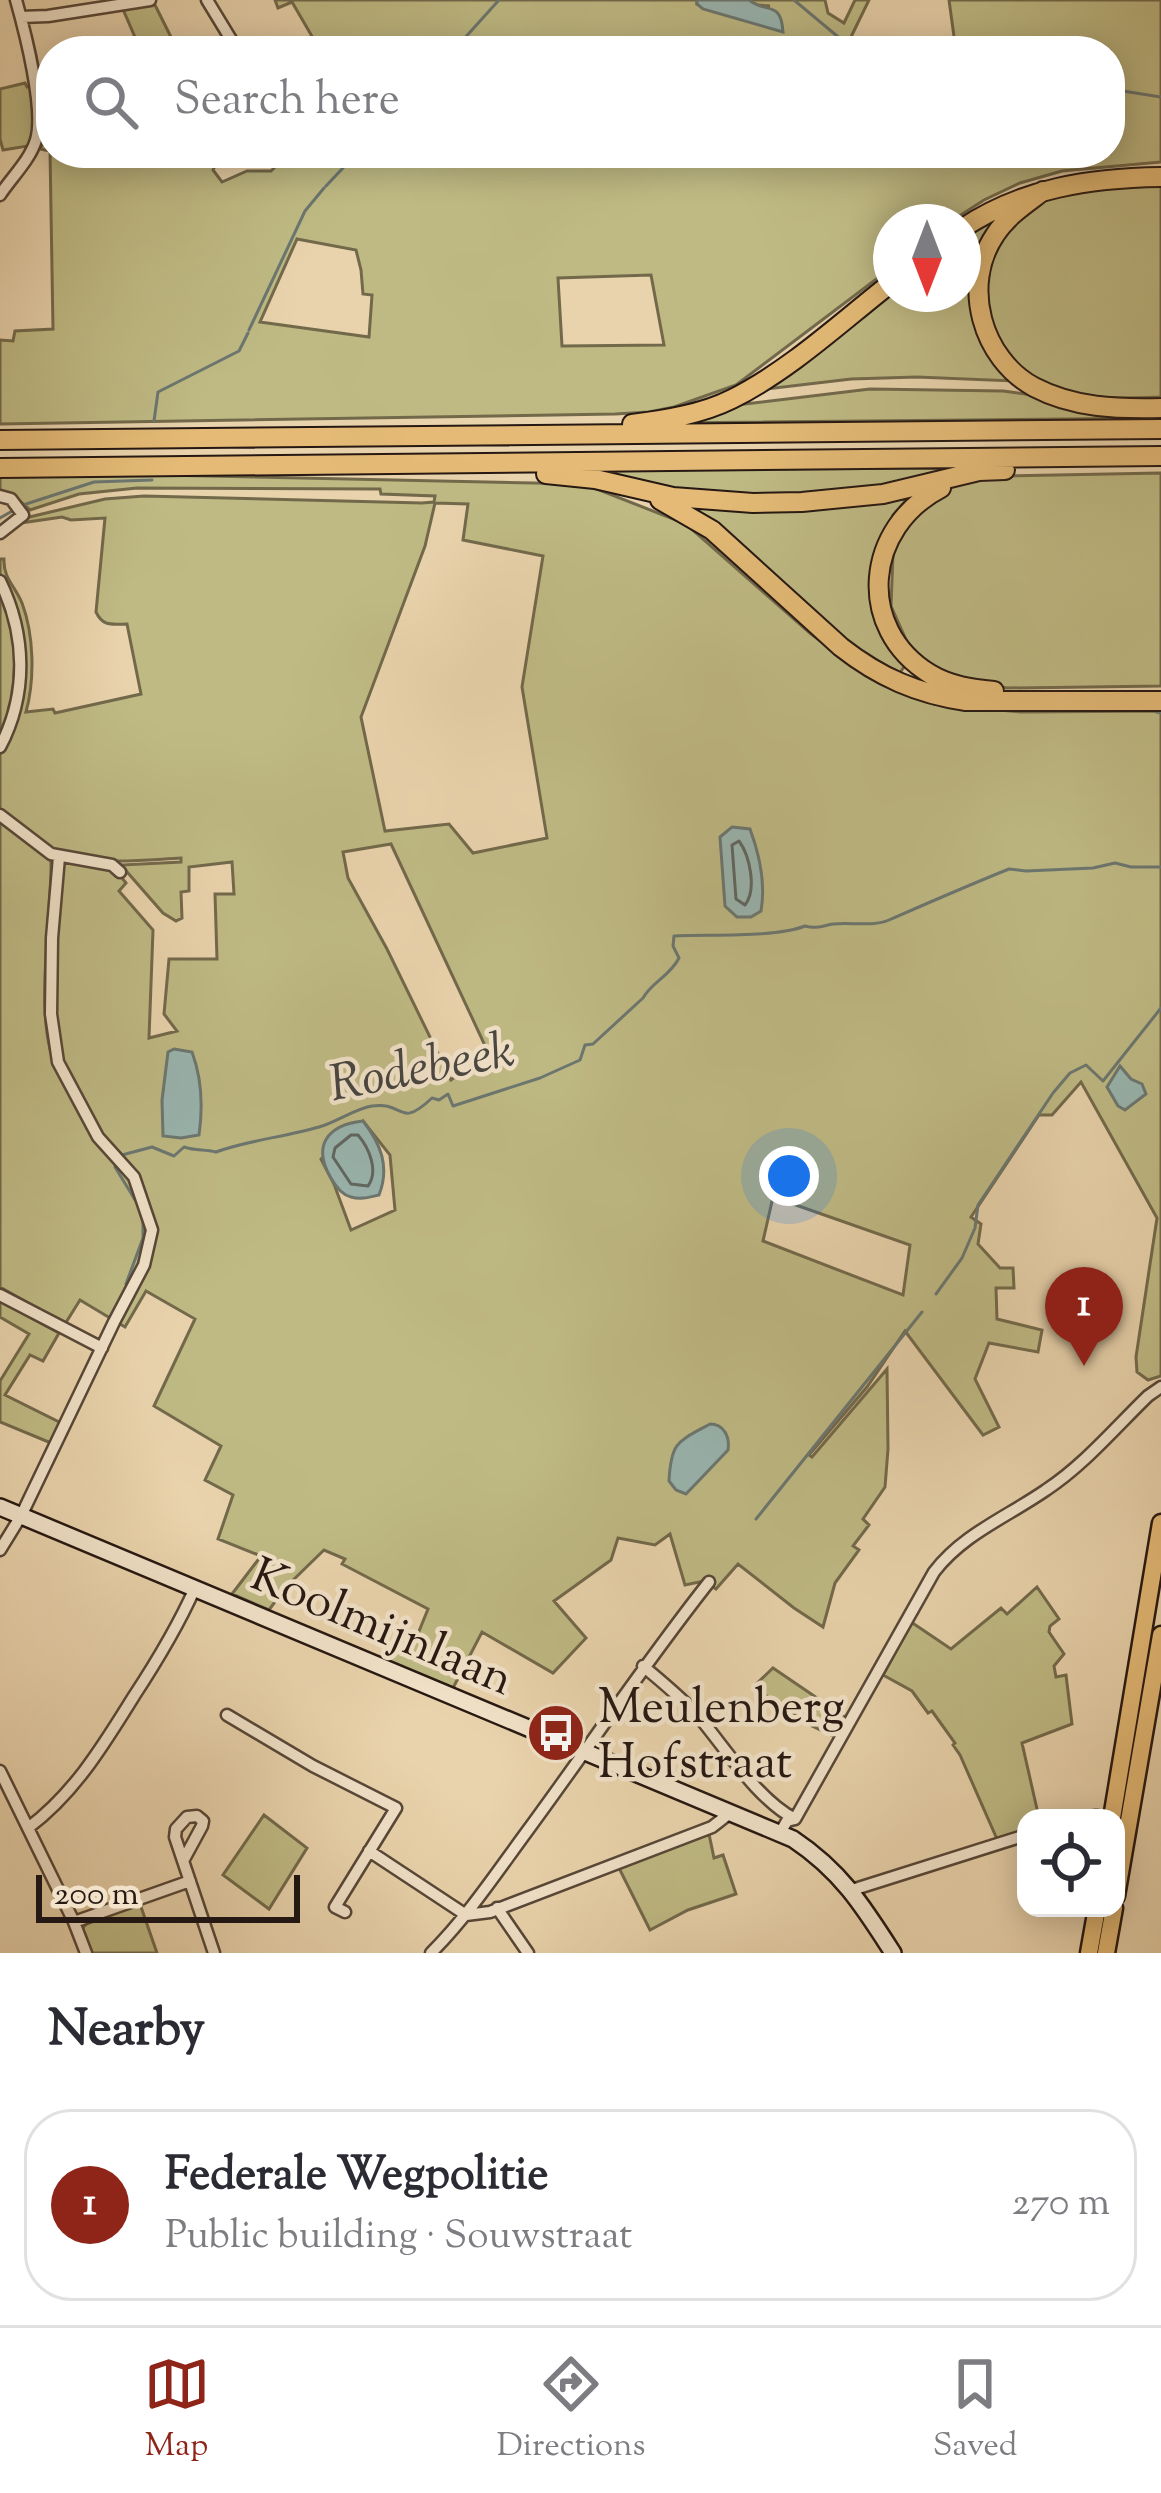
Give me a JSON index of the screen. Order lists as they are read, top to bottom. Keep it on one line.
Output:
{"streets":{"street":["Koolmijnlaan"]},"water":["Rodebeek"],"places":{"bus stop":["Meulenberg Hofstraat"]},"scale_bar":"200 m","north":"bottom","page":{"search":"Search here","pins":"1","scale":"200 m","heading":"Nearby","list":[{"mark":"1","name":"Federale Wegpolitie","note":"Public building · Souwstraat","value":"270 m"}],"nav":["Map","Directions","Saved"]}}
